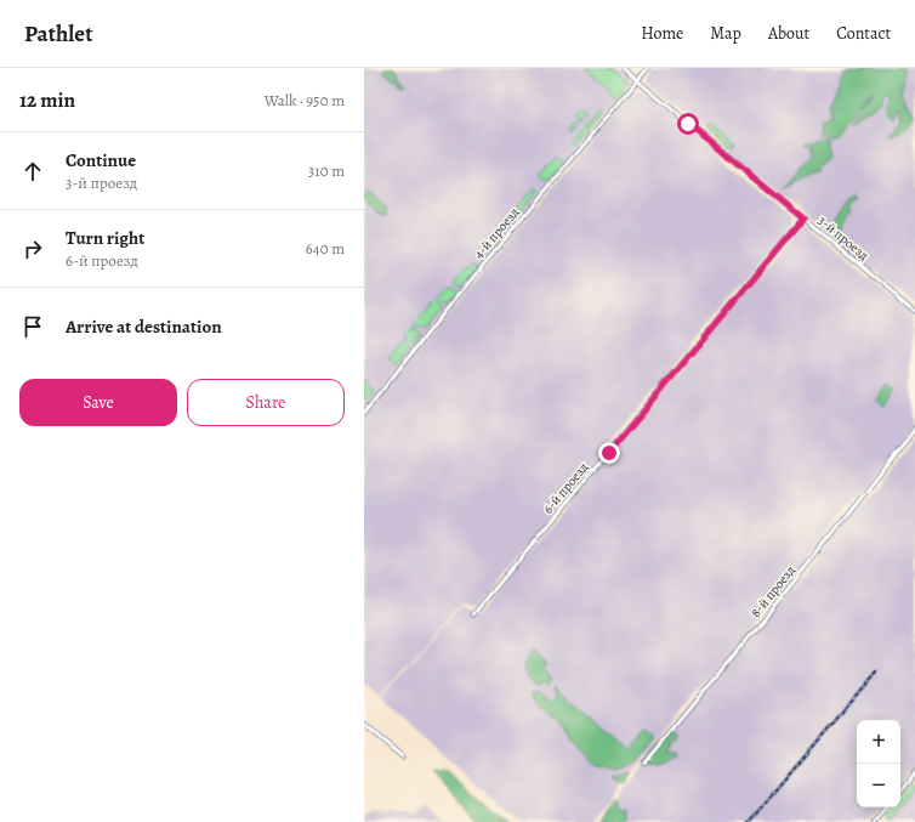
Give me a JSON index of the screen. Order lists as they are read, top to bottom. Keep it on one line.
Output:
{"streets":{"street":["4-й проезд","3-й проезд","6-й проезд","8-й проезд"]},"crossings":[["4-й проезд","3-й проезд"],["3-й проезд","6-й проезд"]],"page":{"header":"Pathlet","nav":["Home","Map","About","Contact"],"heading":["12 min","Walk · 950 m"],"list":[["Continue","3-й проезд","310 m"],["Turn right","6-й проезд","640 m"],"Arrive at destination"],"buttons":["Save","Share"],"map_buttons":["+","−"]}}
